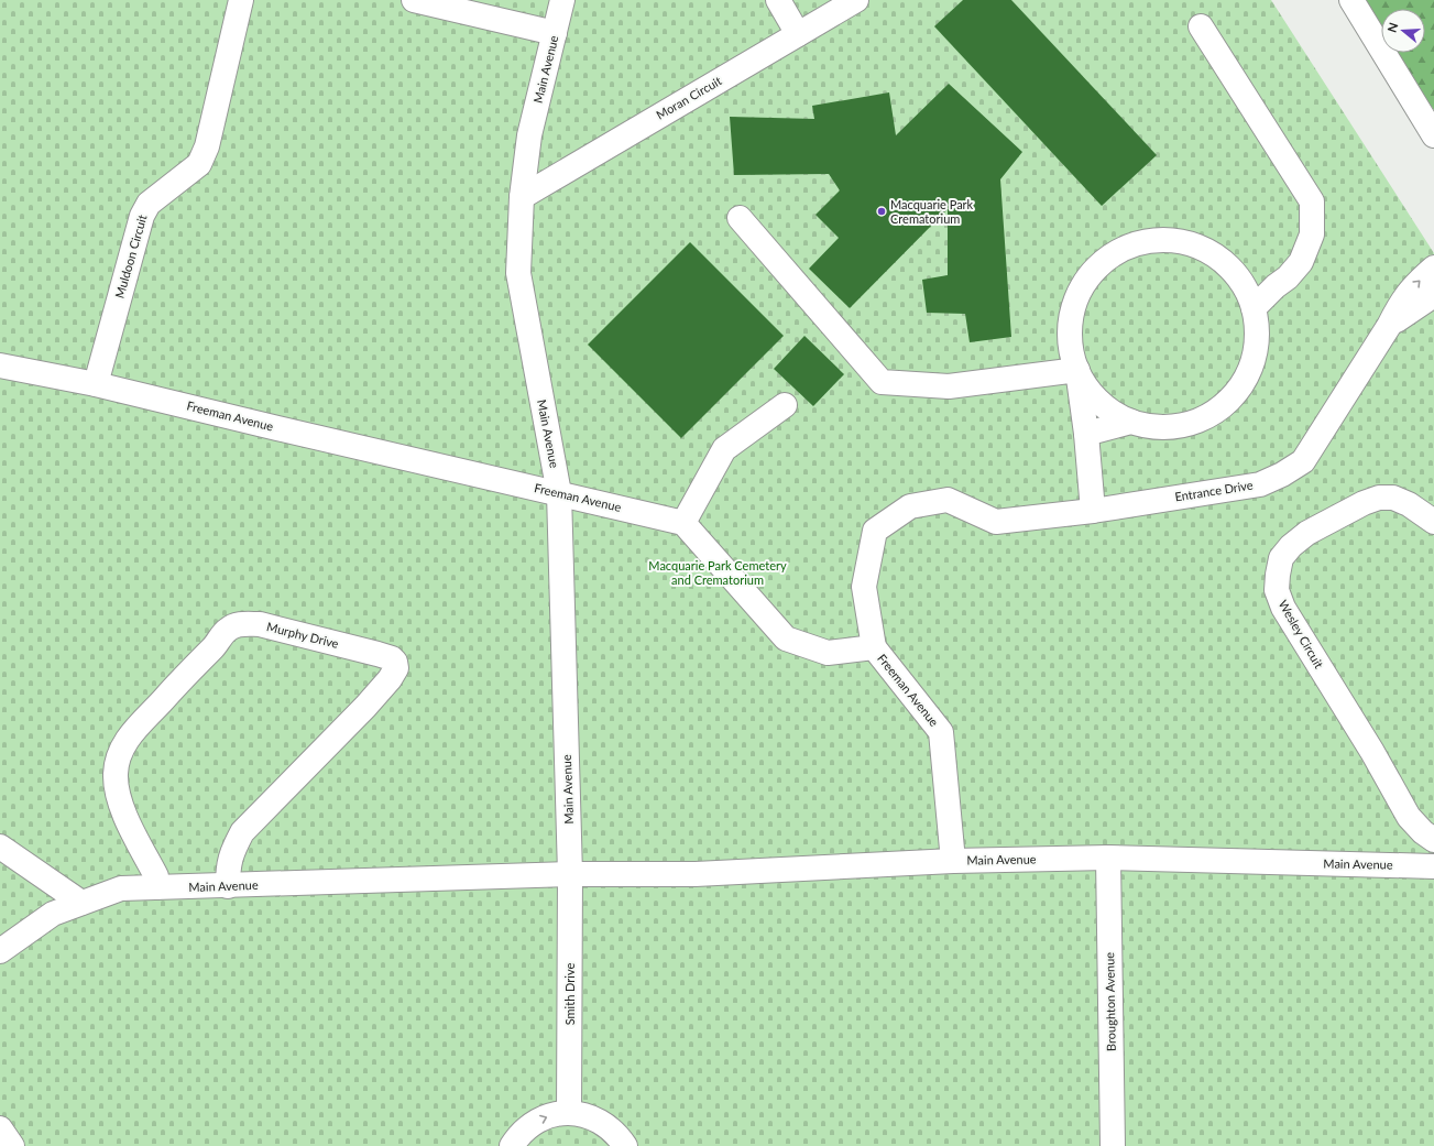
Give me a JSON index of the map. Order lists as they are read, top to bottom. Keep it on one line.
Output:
{"streets":{"street":["Main Avenue","Moran Circuit","Muldoon Circuit","Freeman Avenue","Entrance Drive","Wesley Circuit","Murphy Drive","Smith Drive","Broughton Avenue"]},"crossings":[["Main Avenue","Moran Circuit"],["Main Avenue","Freeman Avenue"],["Main Avenue","Murphy Drive"],["Main Avenue","Smith Drive"],["Main Avenue","Broughton Avenue"],["Muldoon Circuit","Freeman Avenue"],["Freeman Avenue","Entrance Drive"]],"parks":["Macquarie Park Cemetery and Crematorium"],"places":["Macquarie Park Crematorium"],"north":"left"}
